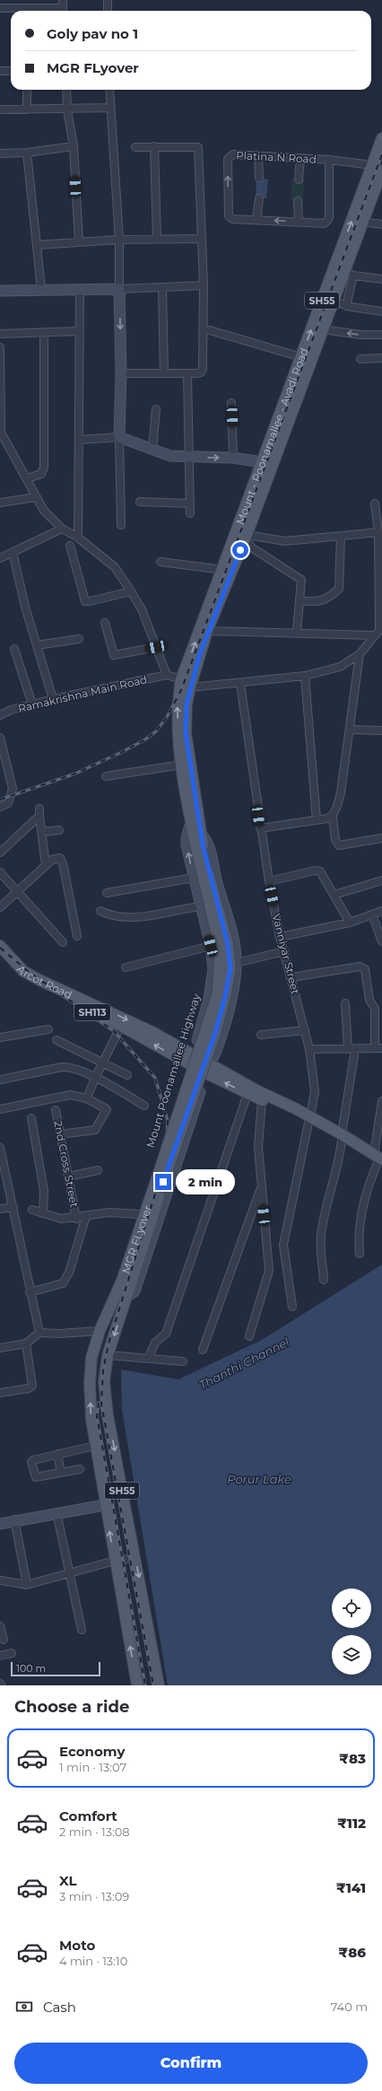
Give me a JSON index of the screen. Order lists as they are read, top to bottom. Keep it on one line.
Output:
{"streets":{"main road":["SH55","Mount - Poonamallee - Avadi Road","Arcot Road","SH113","MGR FLyover"],"street":["Platina N Road","Ramakrishna Main Road","Vanniyar Street","Mount Poonamallee Highway","2nd Cross Street"]},"crossings":[["SH55","Mount Poonamallee Highway"],["SH55","MGR FLyover"],["Mount - Poonamallee - Avadi Road","Mount Poonamallee Highway"],["Mount - Poonamallee - Avadi Road","MGR FLyover"],["Vanniyar Street","SH113"],["Arcot Road","SH113"],["Arcot Road","Mount Poonamallee Highway"],["SH113","Mount Poonamallee Highway"],["Mount Poonamallee Highway","MGR FLyover"]],"water":["Thanthi Channel","Porur Lake"],"scale_bar":"100 m","page":{"banner":["Goly pav no 1","MGR FLyover"],"bubble":"2 min","scale":"100 m","heading":"Choose a ride","list":[{"name":"Economy","note":"1 min · 13:07","value":"₹83"},{"name":"Comfort","note":"2 min · 13:08","value":"₹112"},{"name":"XL","note":"3 min · 13:09","value":"₹141"},{"name":"Moto","note":"4 min · 13:10","value":"₹86"}],"pay":["Cash","740 m"],"buttons":"Confirm"}}
